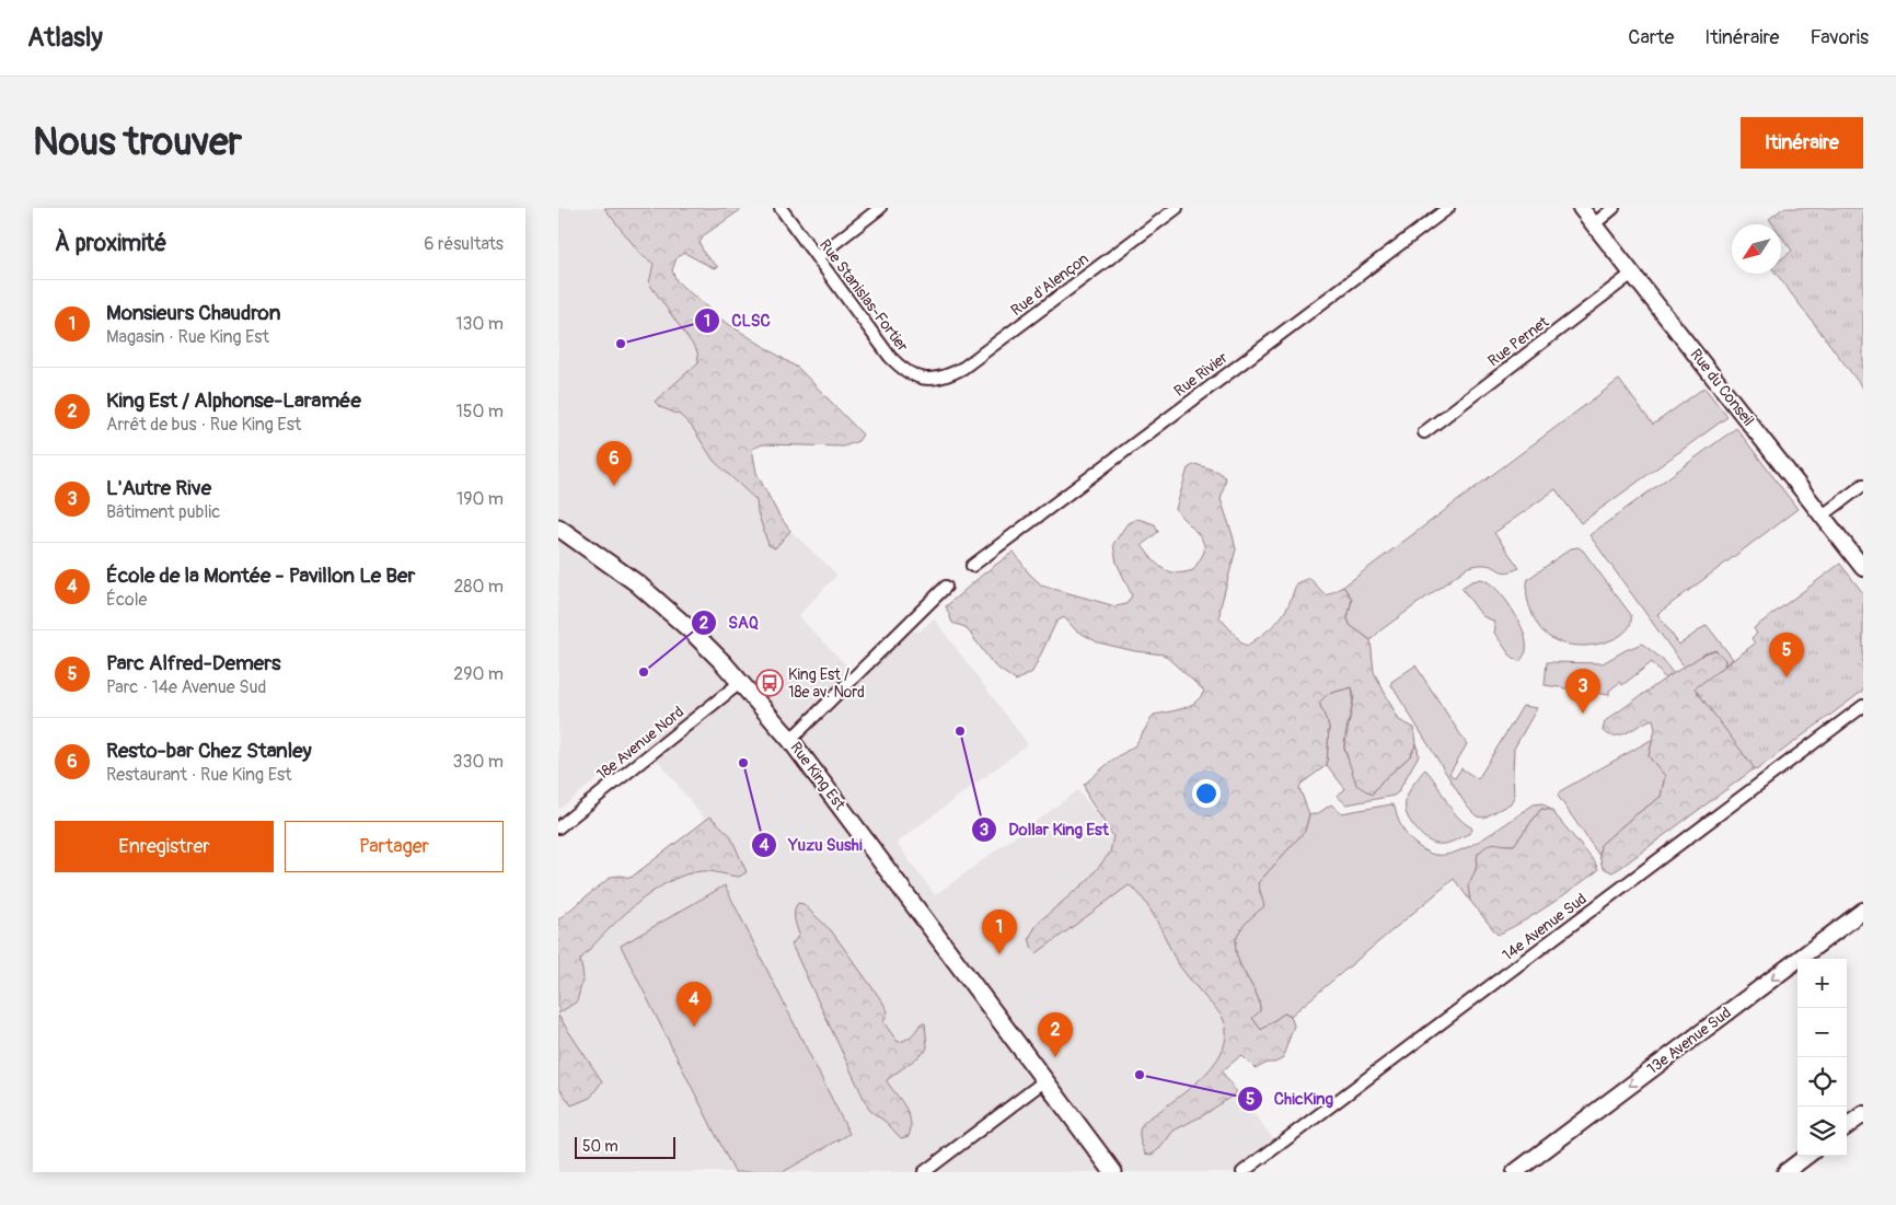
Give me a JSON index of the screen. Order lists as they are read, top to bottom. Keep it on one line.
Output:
{"streets":{"main road":["Rue du Conseil","Rue King Est","13e Avenue Sud"],"street":["Rue d'Alençon","Rue Stanislas-Fortier","Rue Pernet","Rue Rivier","18e Avenue Nord","14e Avenue Sud"]},"crossings":[["Rue d'Alençon","Rue Stanislas-Fortier"],["Rue Pernet","Rue du Conseil"],["18e Avenue Nord","Rue King Est"]],"one_way":["13e Avenue Sud"],"places":{"other":["CLSC","SAQ","Dollar King Est","Yuzu Sushi","ChicKing"],"bus stop":["King Est / 18e av. Nord"]},"scale_bar":"50 m","north":"bottom left","page":{"header":"Atlasly","nav":["Carte","Itinéraire","Favoris"],"buttons":["Itinéraire",["Enregistrer","Partager"]],"title":"Nous trouver","heading":["À proximité","6 résultats"],"list":[{"mark":"1","name":"Monsieurs Chaudron","note":"Magasin · Rue King Est","value":"130 m"},{"mark":"2","name":"King Est / Alphonse-Laramée","note":"Arrêt de bus · Rue King Est","value":"150 m"},{"mark":"3","name":"L'Autre Rive","note":"Bâtiment public","value":"190 m"},{"mark":"4","name":"École de la Montée - Pavillon Le Ber","note":"École","value":"280 m"},{"mark":"5","name":"Parc Alfred-Demers","note":"Parc · 14e Avenue Sud","value":"290 m"},{"mark":"6","name":"Resto-bar Chez Stanley","note":"Restaurant · Rue King Est","value":"330 m"}],"pins":["6","5","3","1","4","2"],"map_buttons":["+","−"],"scale":"50 m"}}
